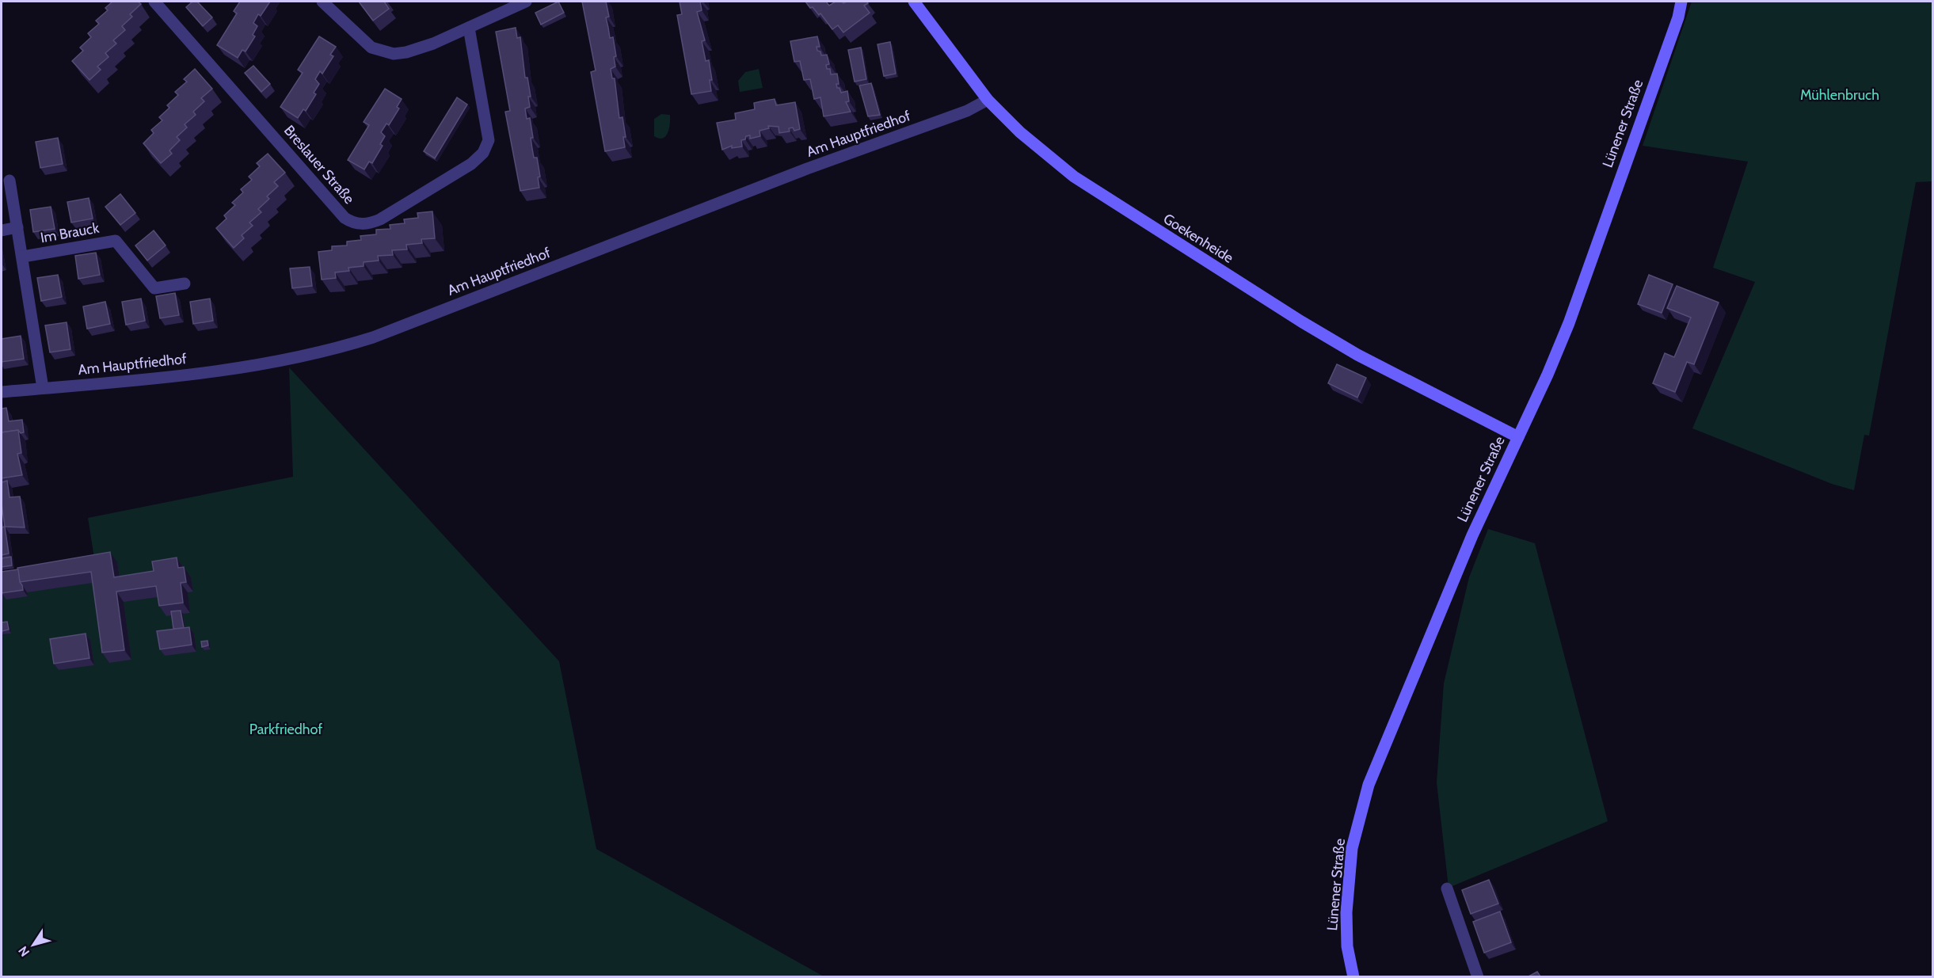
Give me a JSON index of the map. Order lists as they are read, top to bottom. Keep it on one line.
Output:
{"streets":{"main road":["Lünener Straße","Goekenheide"],"street":["Am Hauptfriedhof","Breslauer Straße","Im Brauck"]},"crossings":[["Lünener Straße","Goekenheide"],["Am Hauptfriedhof","Im Brauck"],["Am Hauptfriedhof","Goekenheide"]],"parks":["Mühlenbruch","Parkfriedhof"],"north":"bottom left"}
